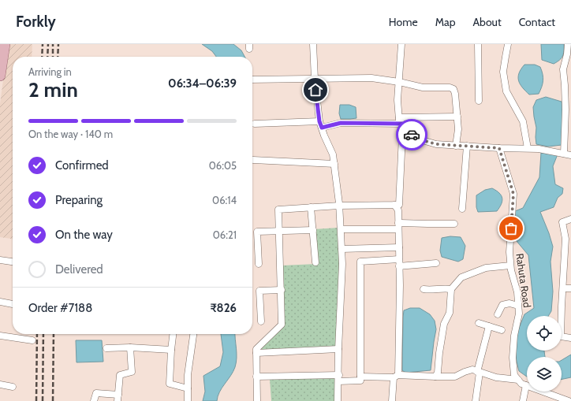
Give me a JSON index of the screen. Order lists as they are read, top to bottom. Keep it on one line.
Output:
{"streets":{"street":["Rahuta Road"]},"page":{"header":"Forkly","nav":["Home","Map","About","Contact"],"heading":["2 min","Arriving in","06:34–06:39"],"panel":["Order #7188","₹826"],"bar":"On the way · 140 m","list":[["Confirmed","06:05"],["Preparing","06:14"],["On the way","06:21"],"Delivered"]}}
